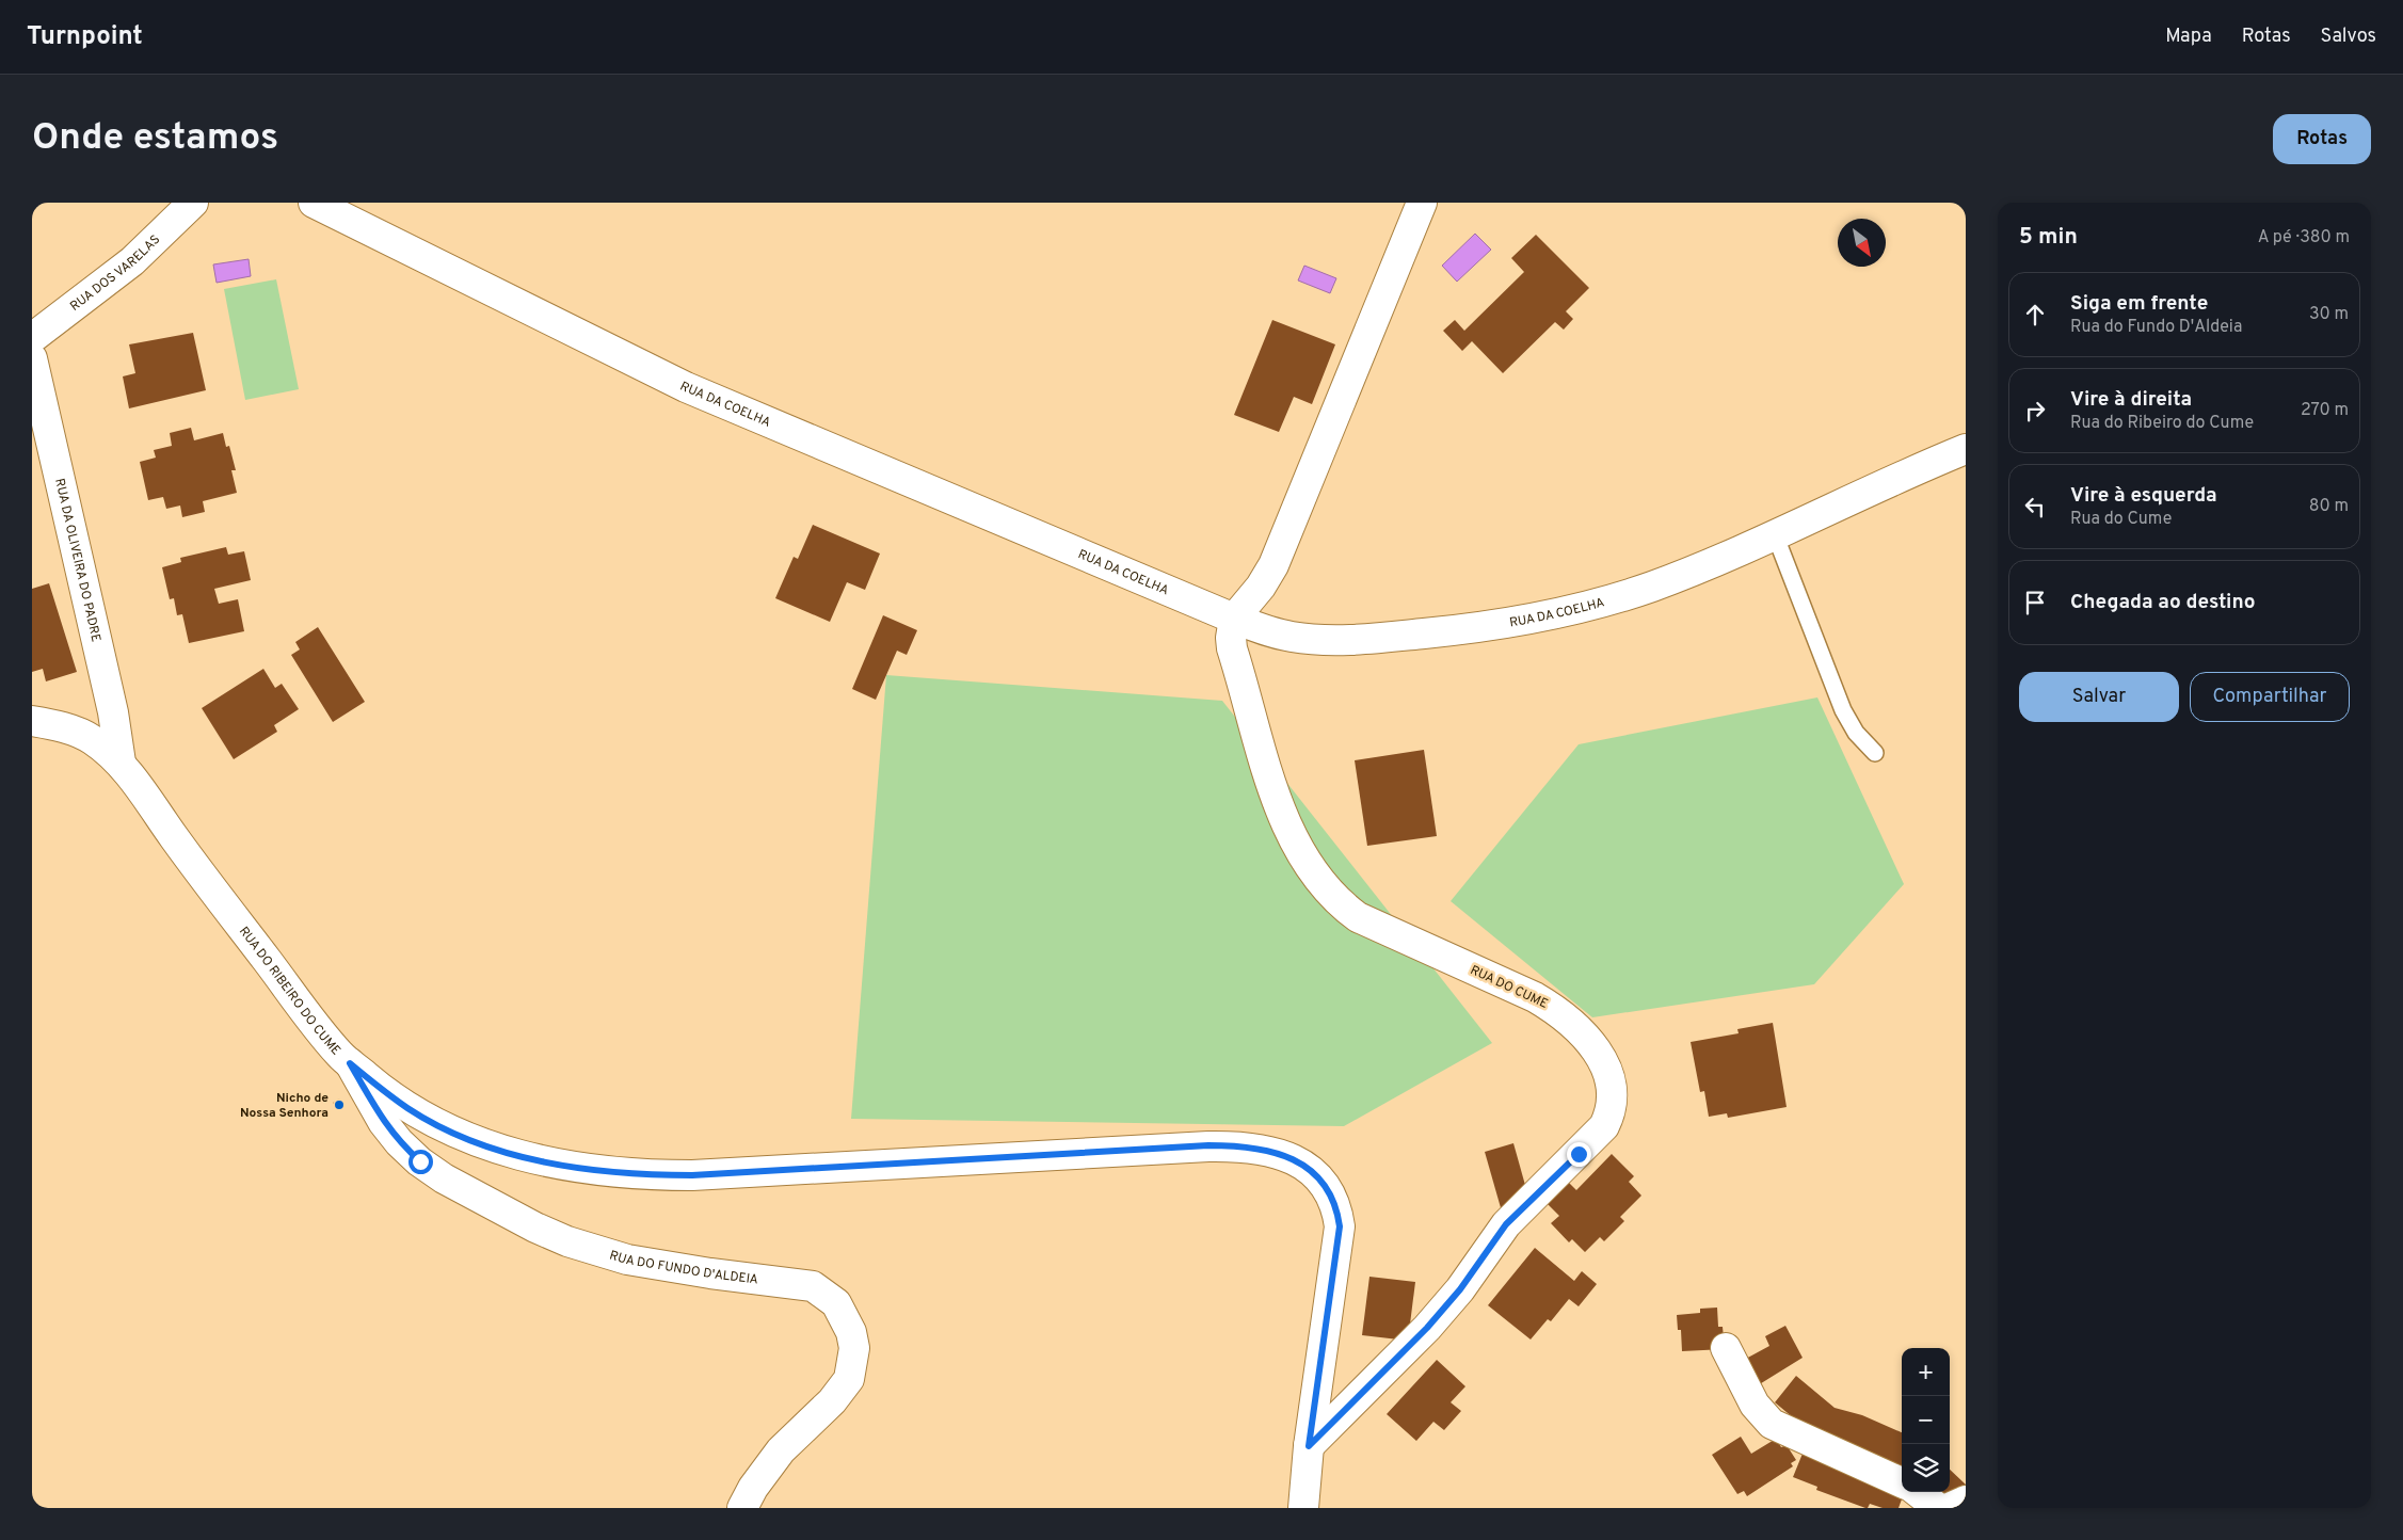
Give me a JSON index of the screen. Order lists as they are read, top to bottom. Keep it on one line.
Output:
{"streets":{"street":["RUA DOS VARELAS","RUA DA COELHA","RUA DA OLIVEIRA DO PADRE","RUA DO CUME","RUA DO RIBEIRO DO CUME","RUA DO FUNDO D'ALDEIA"]},"crossings":[["RUA DA COELHA","RUA DO CUME"],["RUA DA OLIVEIRA DO PADRE","RUA DO RIBEIRO DO CUME"],["RUA DO CUME","RUA DO RIBEIRO DO CUME"],["RUA DO RIBEIRO DO CUME","RUA DO FUNDO D'ALDEIA"]],"places":["Nicho de Nossa Senhora"],"north":"bottom right","page":{"header":"Turnpoint","nav":["Mapa","Rotas","Salvos"],"buttons":["Rotas",["Salvar","Compartilhar"]],"title":"Onde estamos","heading":["5 min","A pé · 380 m"],"list":[["Siga em frente","Rua do Fundo D'Aldeia","30 m"],["Vire à direita","Rua do Ribeiro do Cume","270 m"],["Vire à esquerda","Rua do Cume","80 m"],"Chegada ao destino"],"map_buttons":["+","−"]}}
